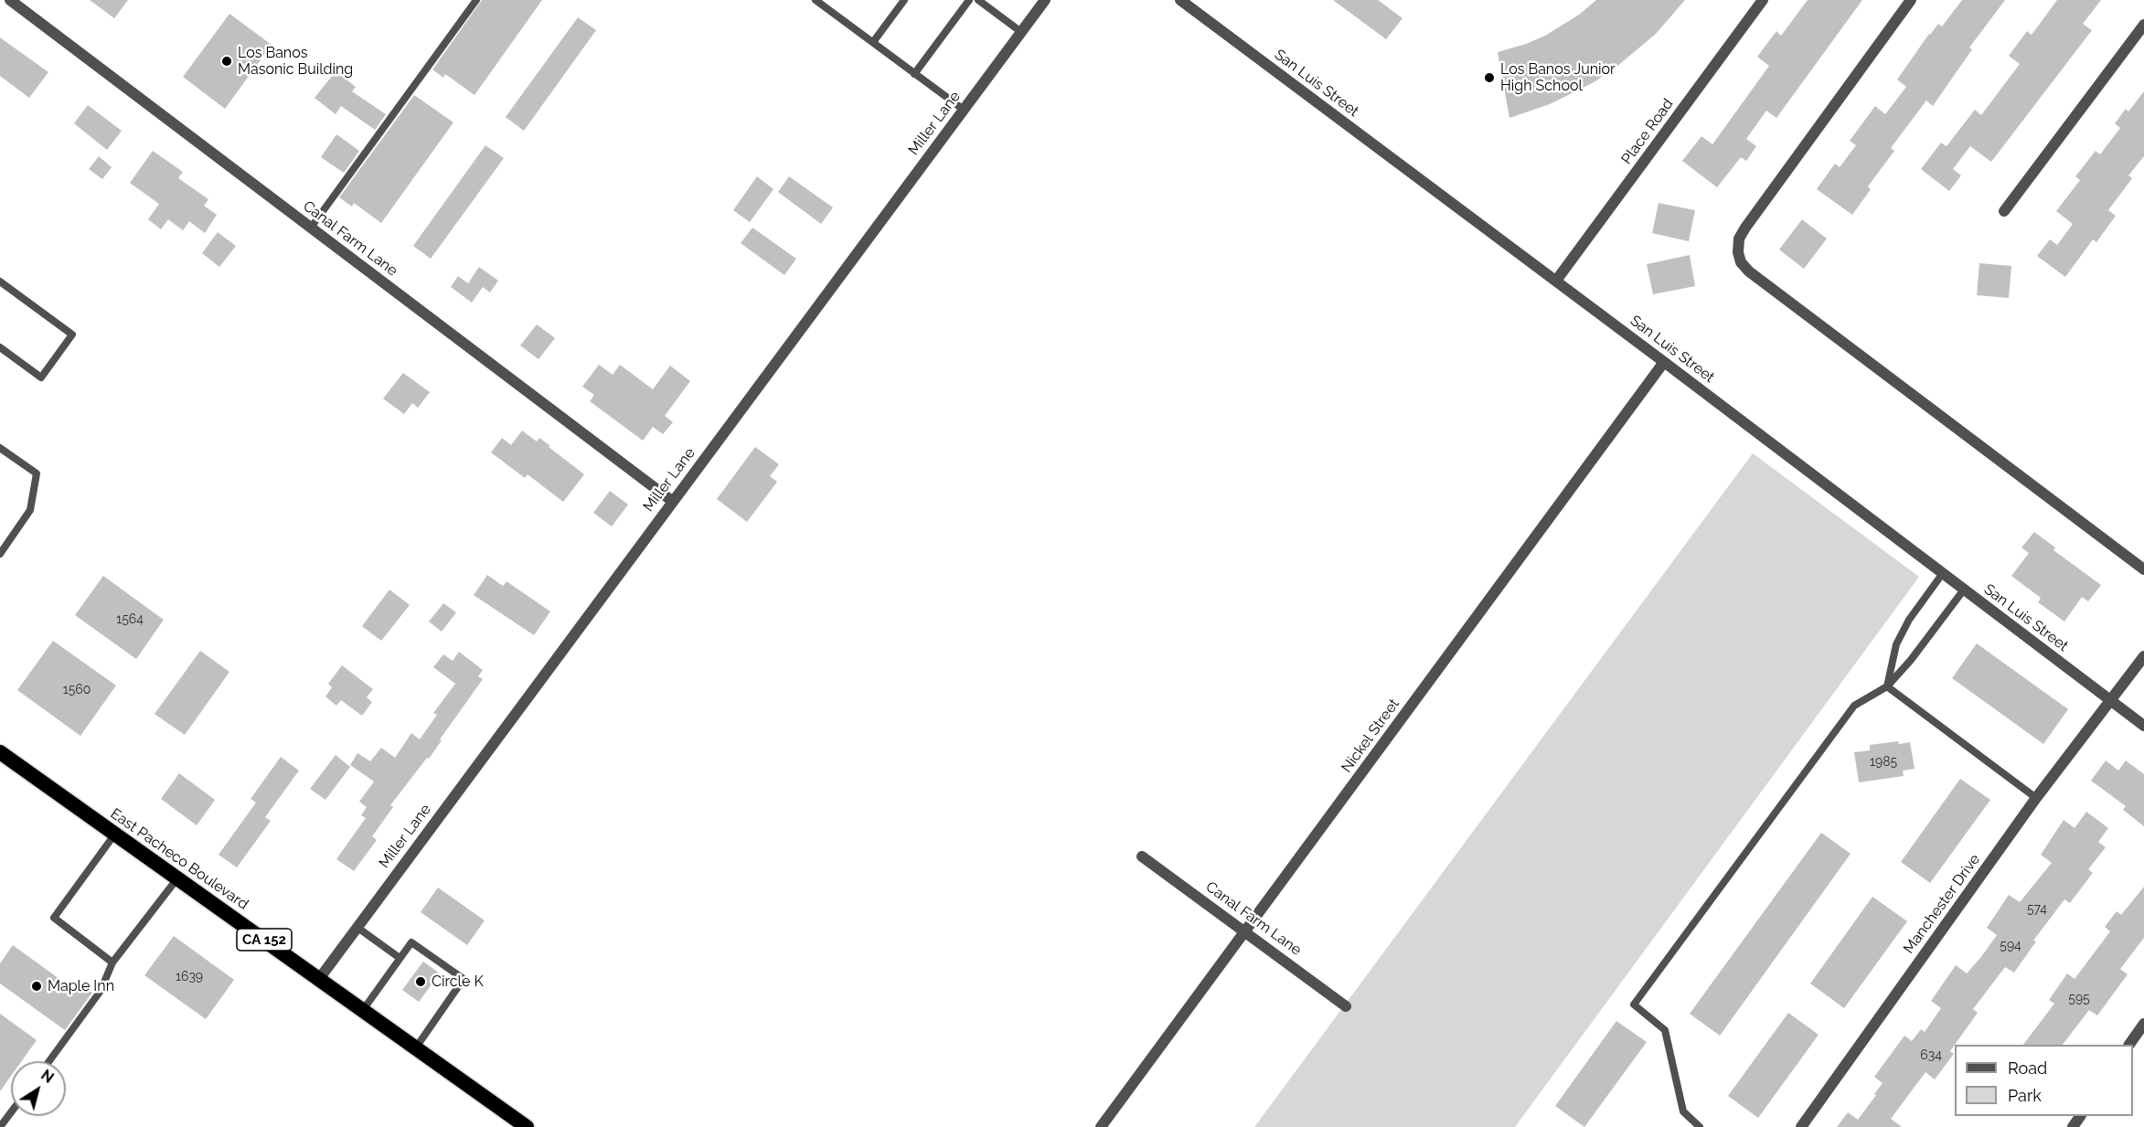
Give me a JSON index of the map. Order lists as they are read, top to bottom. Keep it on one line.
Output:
{"streets":{"highway":["East Pacheco Boulevard","CA 152"],"street":["San Luis Street","Miller Lane","Place Road","Canal Farm Lane","Nickel Street","Manchester Drive"]},"crossings":[["San Luis Street","Place Road"],["San Luis Street","Nickel Street"],["San Luis Street","Manchester Drive"],["Miller Lane","Canal Farm Lane"],["Miller Lane","East Pacheco Boulevard"],["Canal Farm Lane","Nickel Street"]],"places":["Los Banos Masonic Building","Los Banos Junior High School","Circle K","Maple Inn"],"house_numbers":["1564","1560","1985","574","594","1639","595","634"],"legend":["Road","Park"],"north":"top right"}
